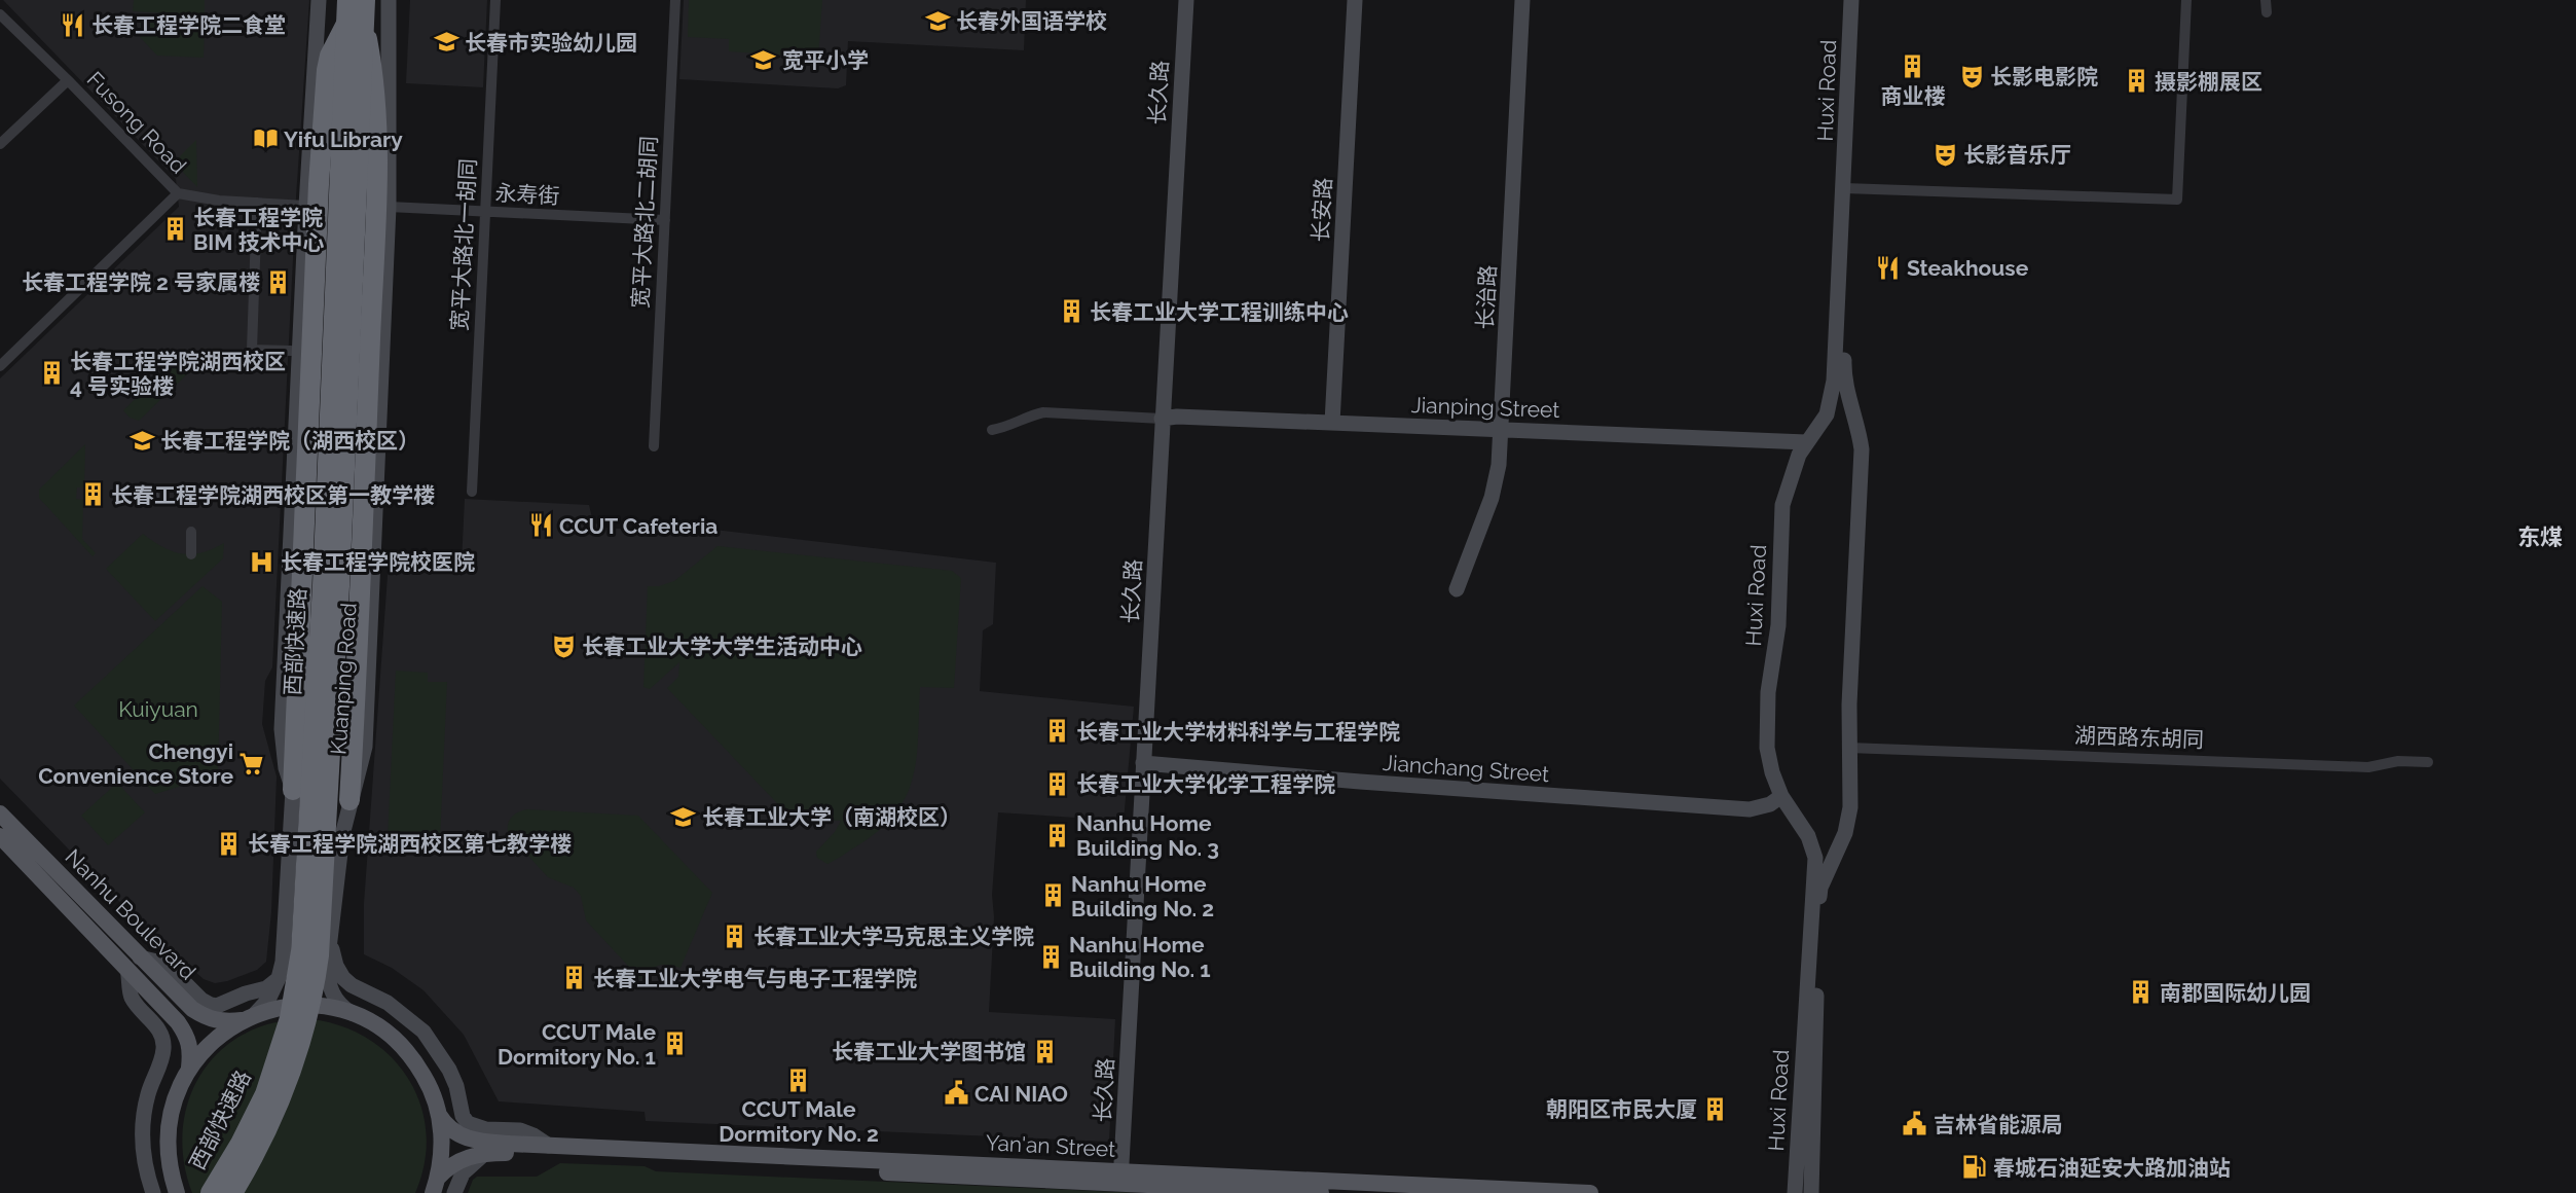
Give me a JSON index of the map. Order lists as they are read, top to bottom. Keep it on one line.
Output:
{"streets":{"highway":["西部快速路"],"main road":["Huxi Road","长久路","长安路","长治路","Jianping Street","Kuanping Road","Jianchang Street","Nanhu Boulevard","Yan'an Street"],"street":["Fusong Road","永寿街","宽平大路北二胡同","宽平大路北一胡同","湖西路东胡同"]},"crossings":[["Huxi Road","Jianping Street"],["Huxi Road","湖西路东胡同"],["Huxi Road","Jianchang Street"],["长久路","Jianping Street"],["长久路","Jianchang Street"],["长久路","Yan'an Street"],["永寿街","宽平大路北二胡同"],["永寿街","宽平大路北一胡同"],["永寿街","Kuanping Road"],["长安路","Jianping Street"],["长治路","Jianping Street"]],"districts":["东煤"],"parks":["Kuiyuan"],"places":{"school or university":["长春外国语学校","长春市实验幼儿园","宽平小学","长春工程学院（湖西校区）","长春工业大学（南湖校区）"],"restaurant":["长春工程学院二食堂","Steakhouse","CCUT Cafeteria"],"building":["商业楼","摄影棚展区","长春工程学院 BIM 技术中心","长春工程学院 2 号家属楼","长春工业大学工程训练中心","长春工程学院湖西校区 4 号实验楼","长春工程学院湖西校区第一教学楼","长春工业大学材料科学与工程学院","长春工业大学化学工程学院","Nanhu Home Building No. 3","长春工程学院湖西校区第七教学楼","Nanhu Home Building No. 2","长春工业大学马克思主义学院","Nanhu Home Building No. 1","长春工业大学电气与电子工程学院","南郡国际幼儿园","CCUT Male Dormitory No. 1","长春工业大学图书馆","CCUT Male Dormitory No. 2","朝阳区市民大厦"],"theatre":["长影电影院","长影音乐厅","长春工业大学大学生活动中心"],"library":["Yifu Library"],"hospital":["长春工程学院校医院"],"supermarket":["Chengyi Convenience Store"],"public building":["CAI NIAO","吉林省能源局"],"fuel station":["春城石油延安大路加油站"]}}
